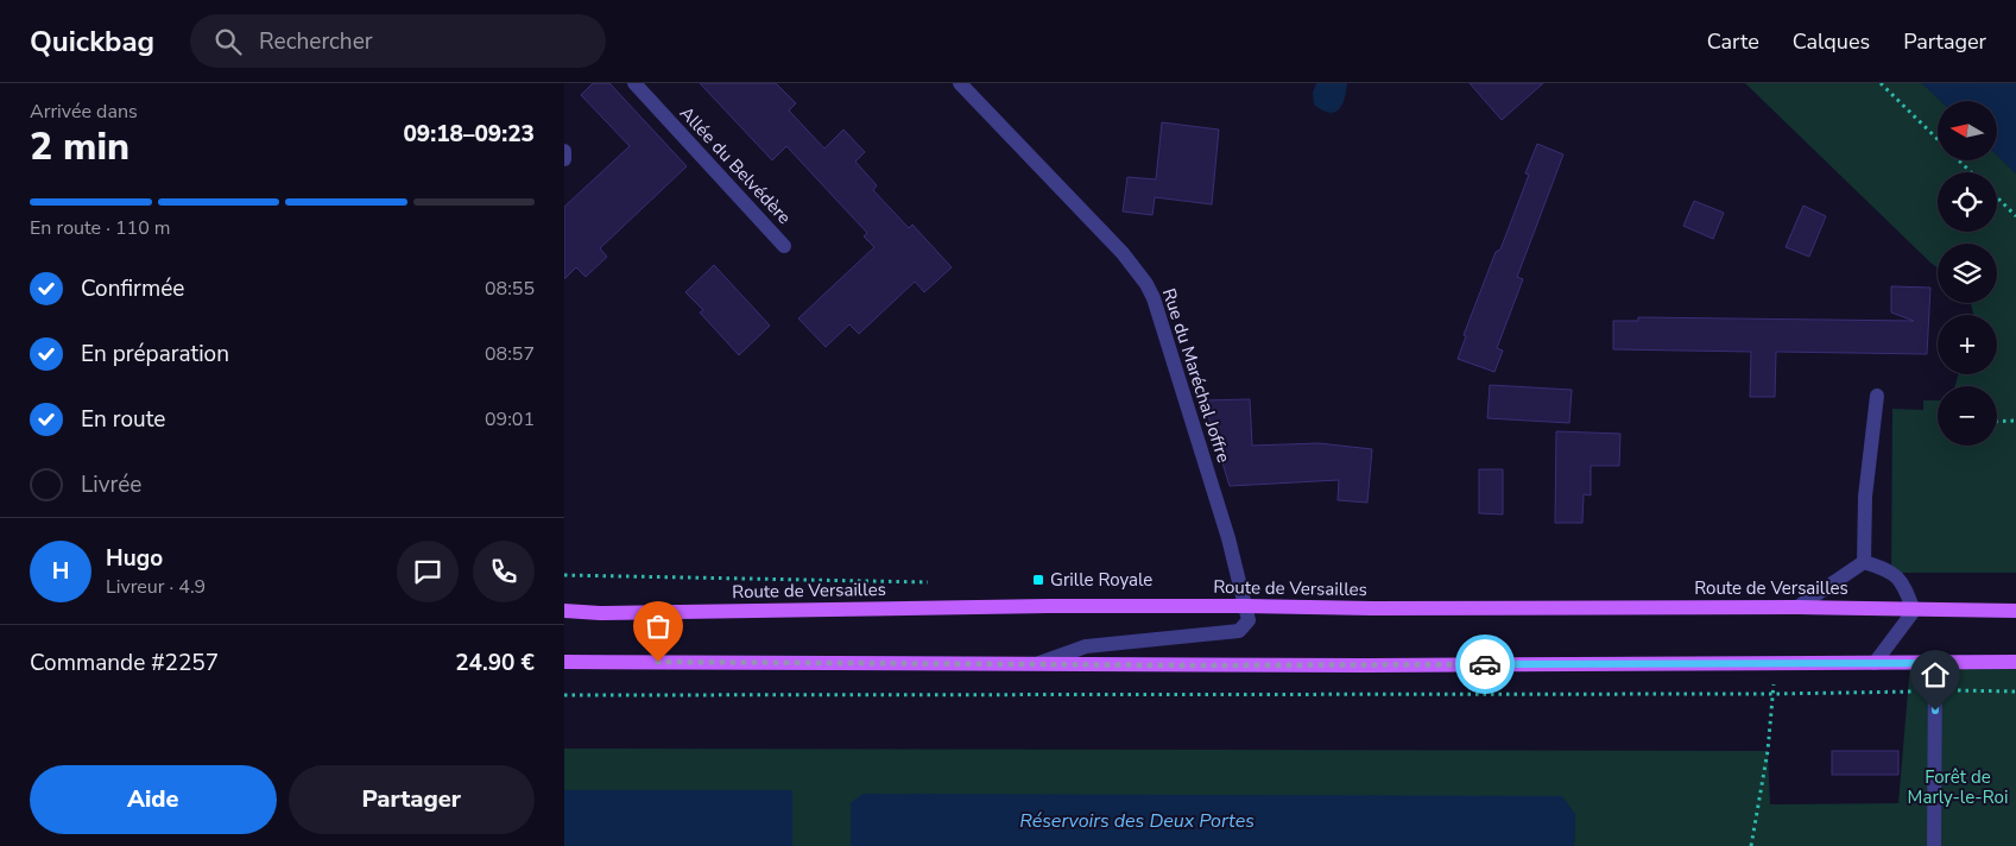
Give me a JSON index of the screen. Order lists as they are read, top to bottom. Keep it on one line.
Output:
{"streets":{"main road":["Route de Versailles"],"street":["Allée du Belvédère","Rue du Maréchal Joffre"]},"crossings":[["Rue du Maréchal Joffre","Route de Versailles"]],"water":["Réservoirs des Deux Portes"],"parks":["Forêt de Marly-le-Roi"],"places":{"transit":["Grille Royale"]},"north":"left","page":{"header":"Quickbag","search":"Rechercher","nav":["Carte","Calques","Partager"],"heading":["2 min","Arrivée dans","09:18–09:23"],"panel":["Hugo","Livreur · 4.9","Commande #2257","24.90 €"],"map_buttons":["+","−"],"bar":"En route · 110 m","list":[["Confirmée","08:55"],["En préparation","08:57"],["En route","09:01"],"Livrée"],"round":"H","buttons":["Aide","Partager"]}}
